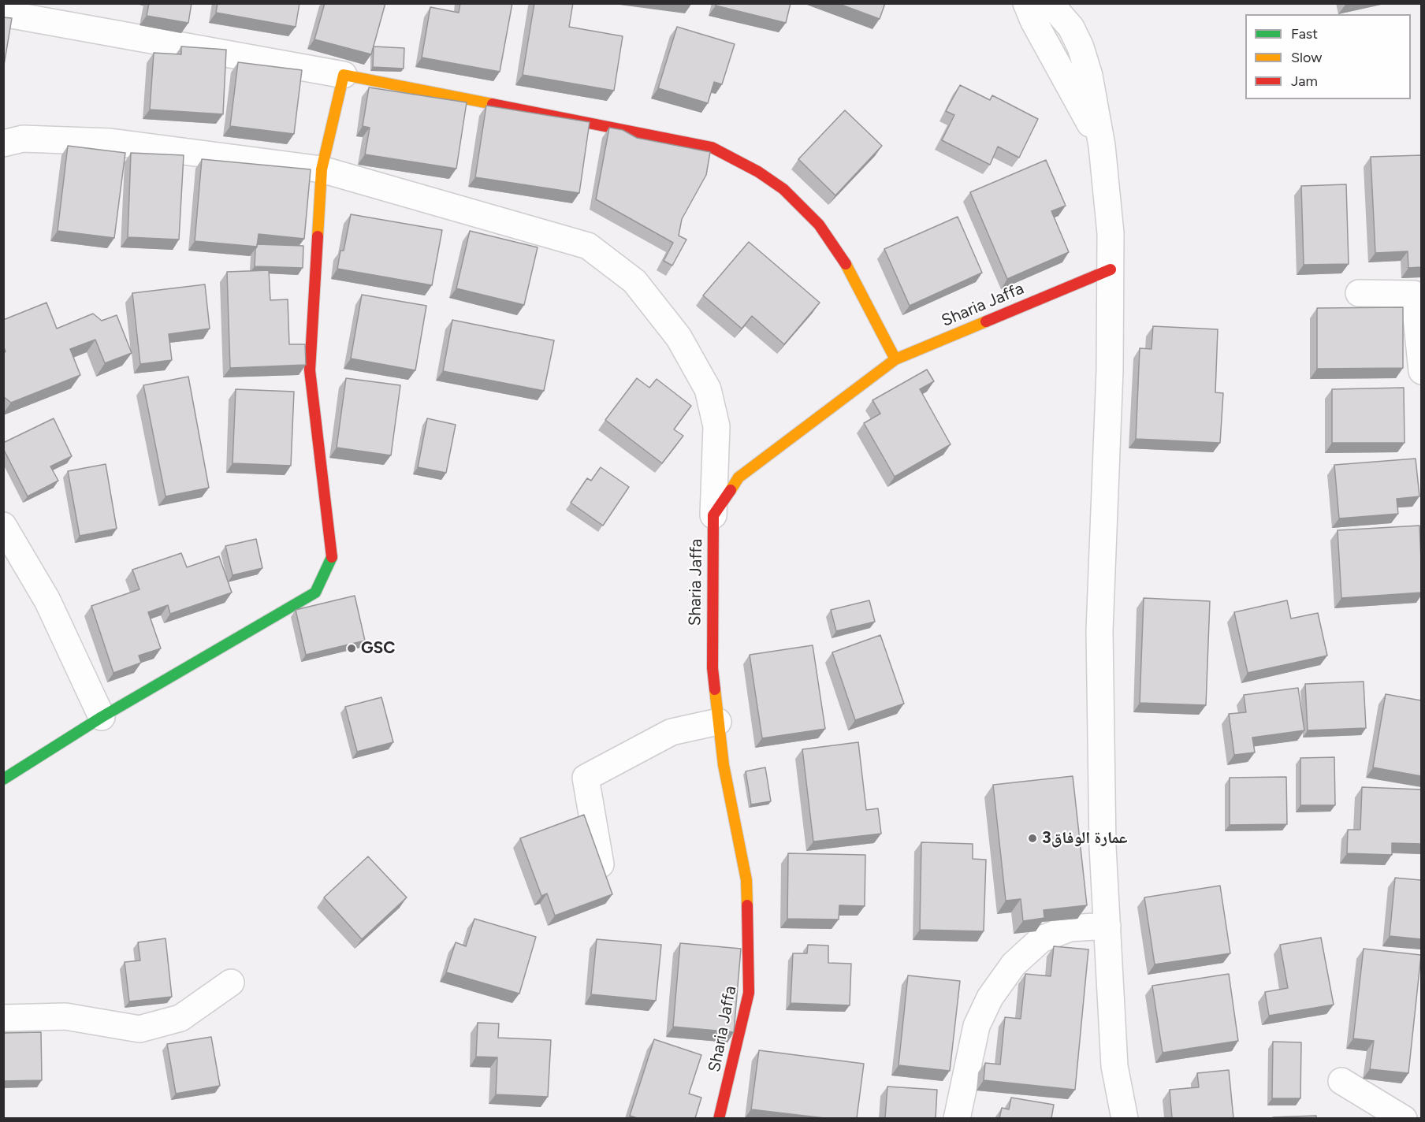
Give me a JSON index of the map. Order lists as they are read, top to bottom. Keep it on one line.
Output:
{"streets":{"street":["Sharia Jaffa"]},"places":["GSC","عمارة الوفاق3"],"legend":["Fast","Slow","Jam"]}
